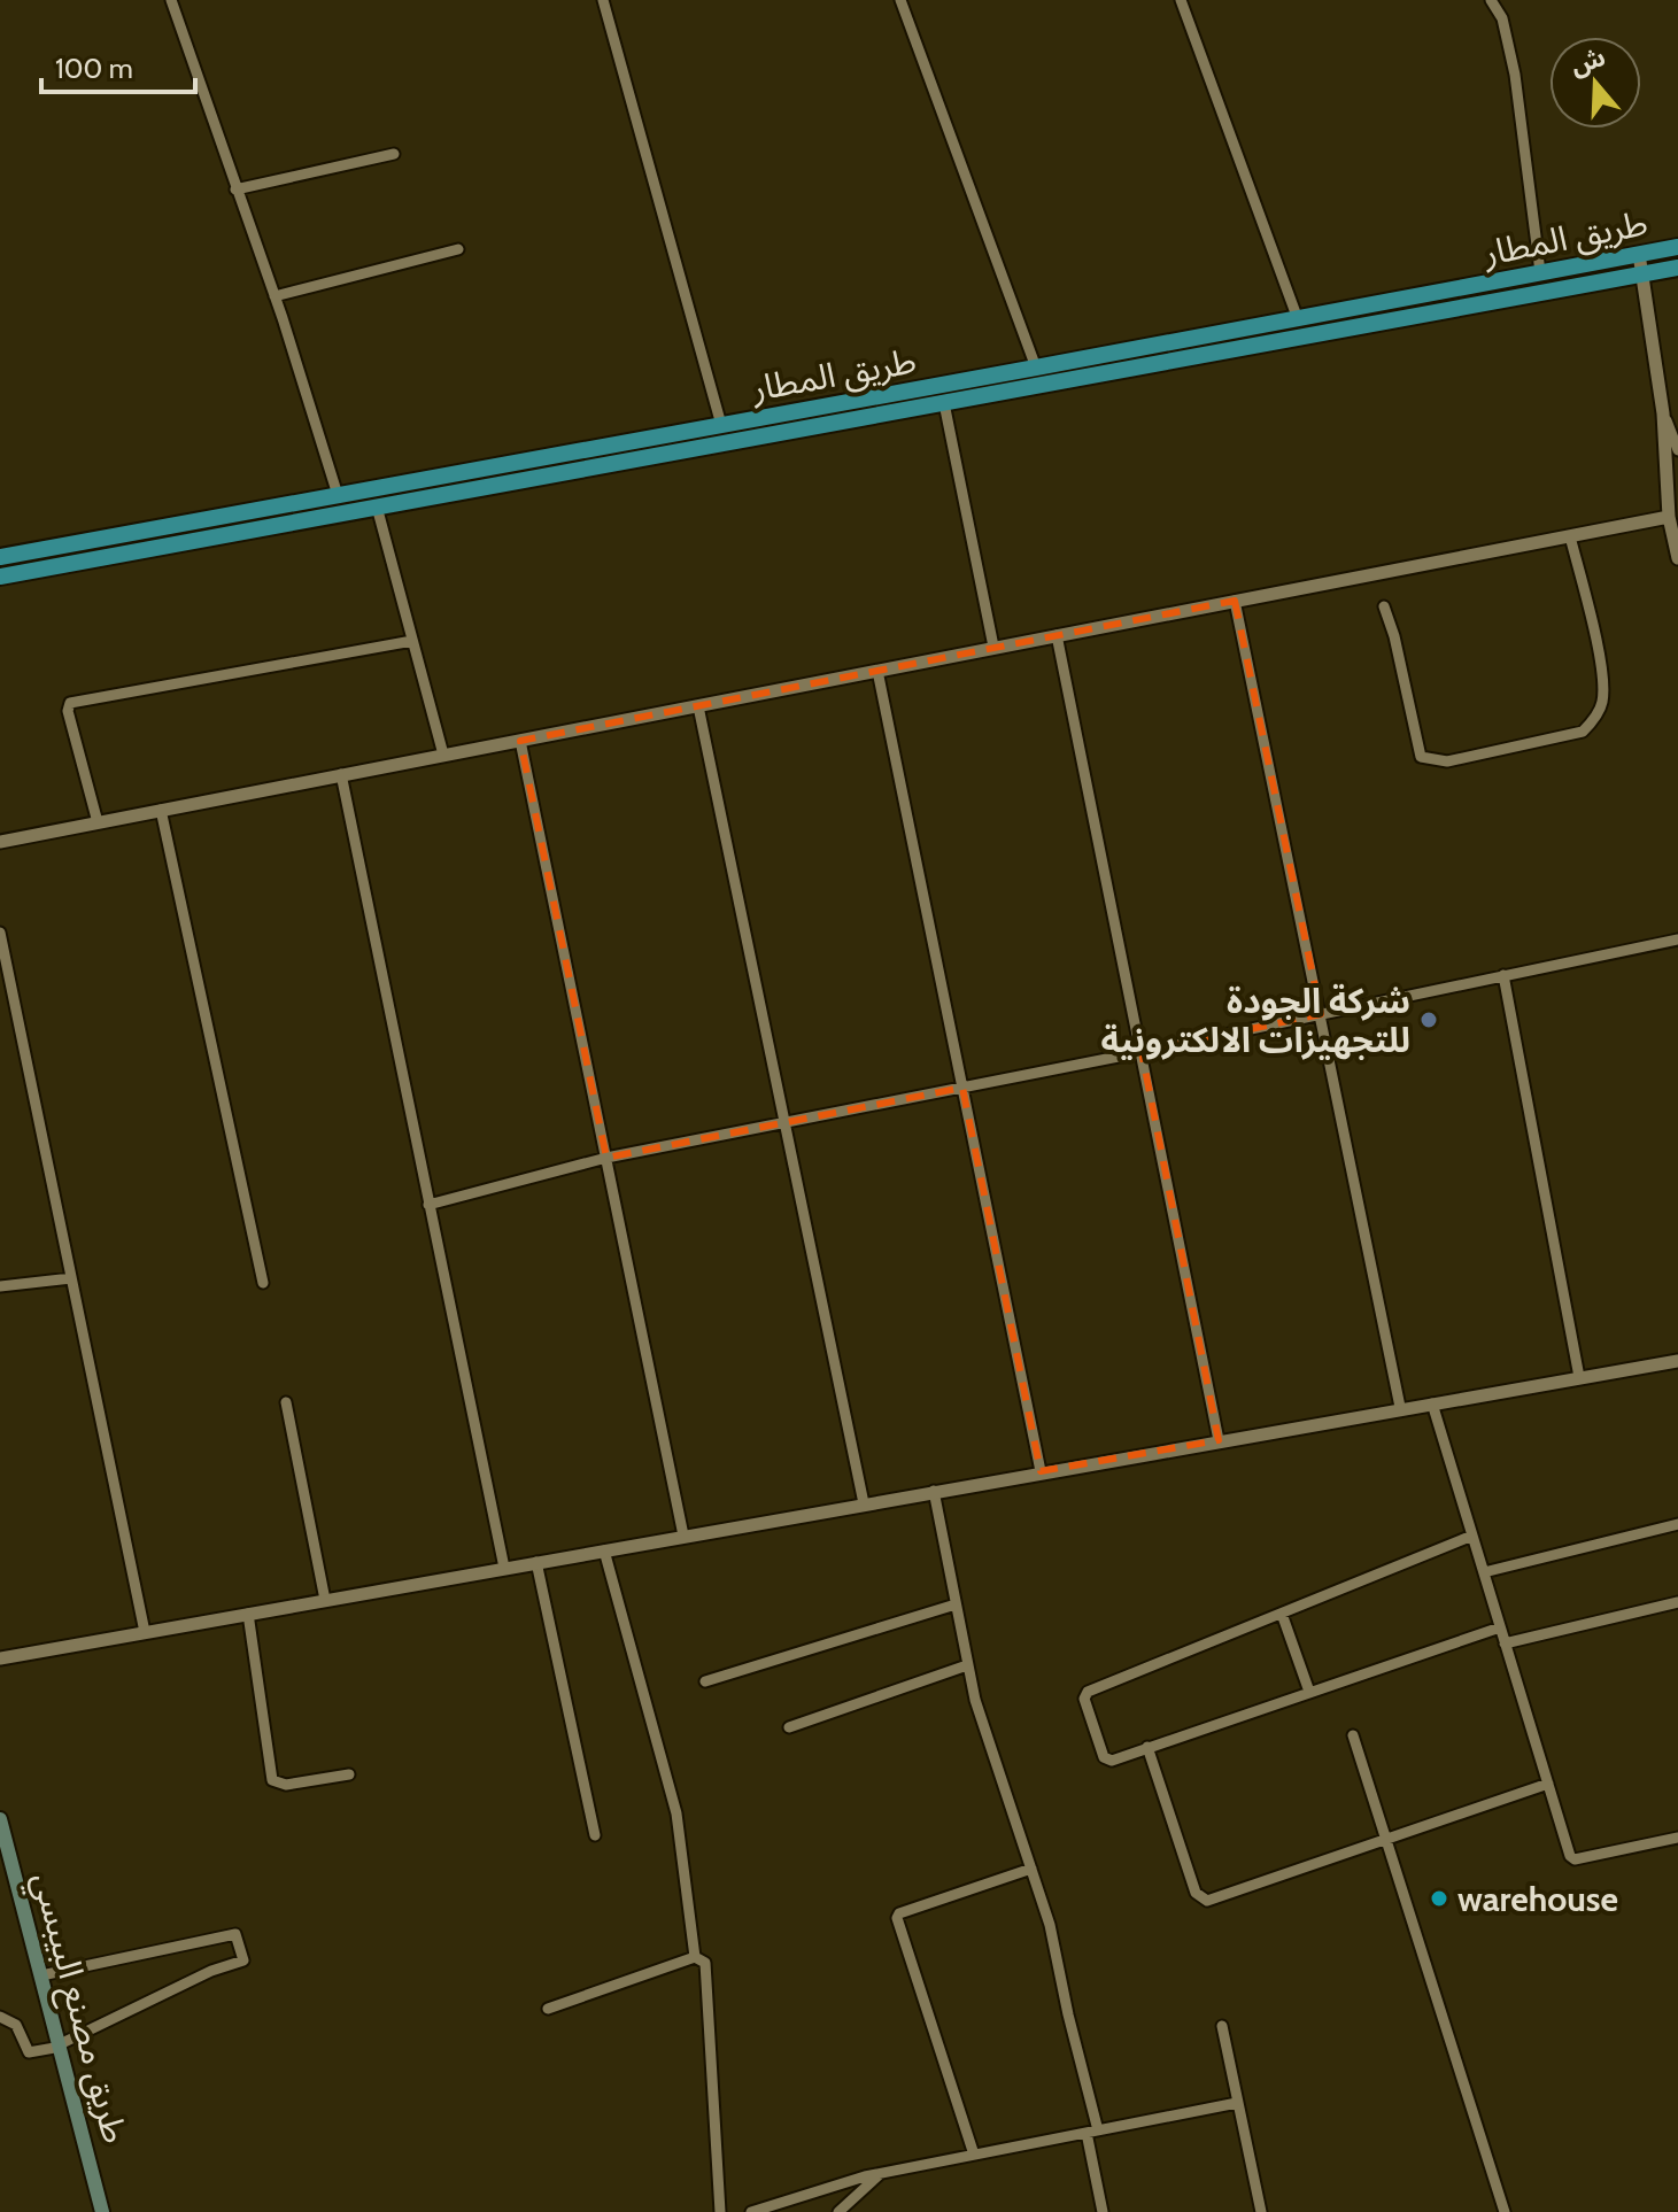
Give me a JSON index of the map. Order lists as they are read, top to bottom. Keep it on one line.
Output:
{"streets":{"highway":["طريق المطار"],"main road":["طريق مصنع البيبسي"]},"places":["شركة الجودة للتجهيزات الالكترونية","warehouse"],"scale_bar":"100 m","north":"top"}
